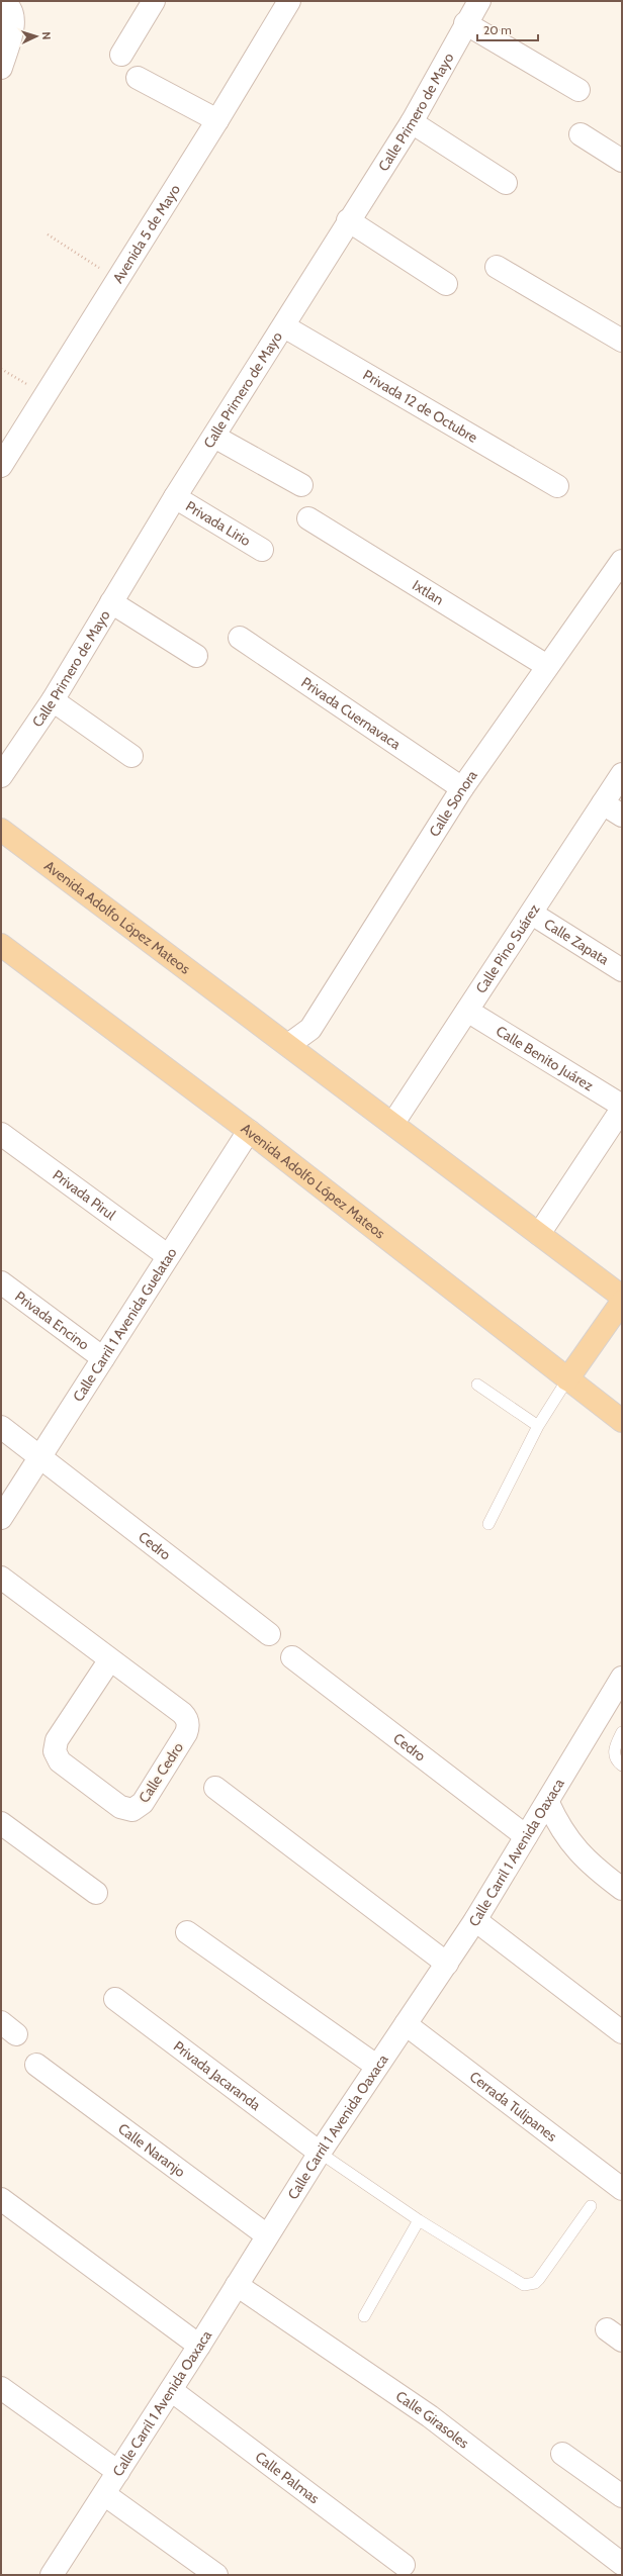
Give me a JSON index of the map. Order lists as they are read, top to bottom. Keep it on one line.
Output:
{"streets":{"main road":["Avenida Adolfo López Mateos"],"street":["Calle Primero de Mayo","Avenida 5 de Mayo","Privada 12 de Octubre","Privada Lirio","Ixtlan","Privada Cuernavaca","Calle Sonora","Calle Zapata","Calle Pino Suárez","Calle Benito Juárez","Privada Pirul","Privada Encino","Calle Carril 1 Avenida Guelatao","Cedro","Calle Cedro","Calle Carril 1 Avenida Oaxaca","Privada Jacaranda","Cerrada Tulipanes","Calle Naranjo","Calle Girasoles","Calle Palmas"]},"crossings":[["Calle Primero de Mayo","Privada 12 de Octubre"],["Calle Primero de Mayo","Privada Lirio"],["Ixtlan","Calle Sonora"],["Privada Cuernavaca","Calle Sonora"],["Calle Sonora","Avenida Adolfo López Mateos"],["Avenida Adolfo López Mateos","Calle Pino Suárez"],["Avenida Adolfo López Mateos","Calle Carril 1 Avenida Guelatao"],["Calle Zapata","Calle Pino Suárez"],["Calle Pino Suárez","Calle Benito Juárez"],["Privada Pirul","Calle Carril 1 Avenida Guelatao"],["Privada Encino","Calle Carril 1 Avenida Guelatao"],["Calle Carril 1 Avenida Guelatao","Cedro"],["Cedro","Calle Carril 1 Avenida Oaxaca"],["Calle Carril 1 Avenida Oaxaca","Privada Jacaranda"],["Calle Carril 1 Avenida Oaxaca","Cerrada Tulipanes"],["Calle Carril 1 Avenida Oaxaca","Calle Naranjo"],["Calle Carril 1 Avenida Oaxaca","Calle Girasoles"],["Calle Carril 1 Avenida Oaxaca","Calle Palmas"]],"scale_bar":"20 m","north":"right"}
